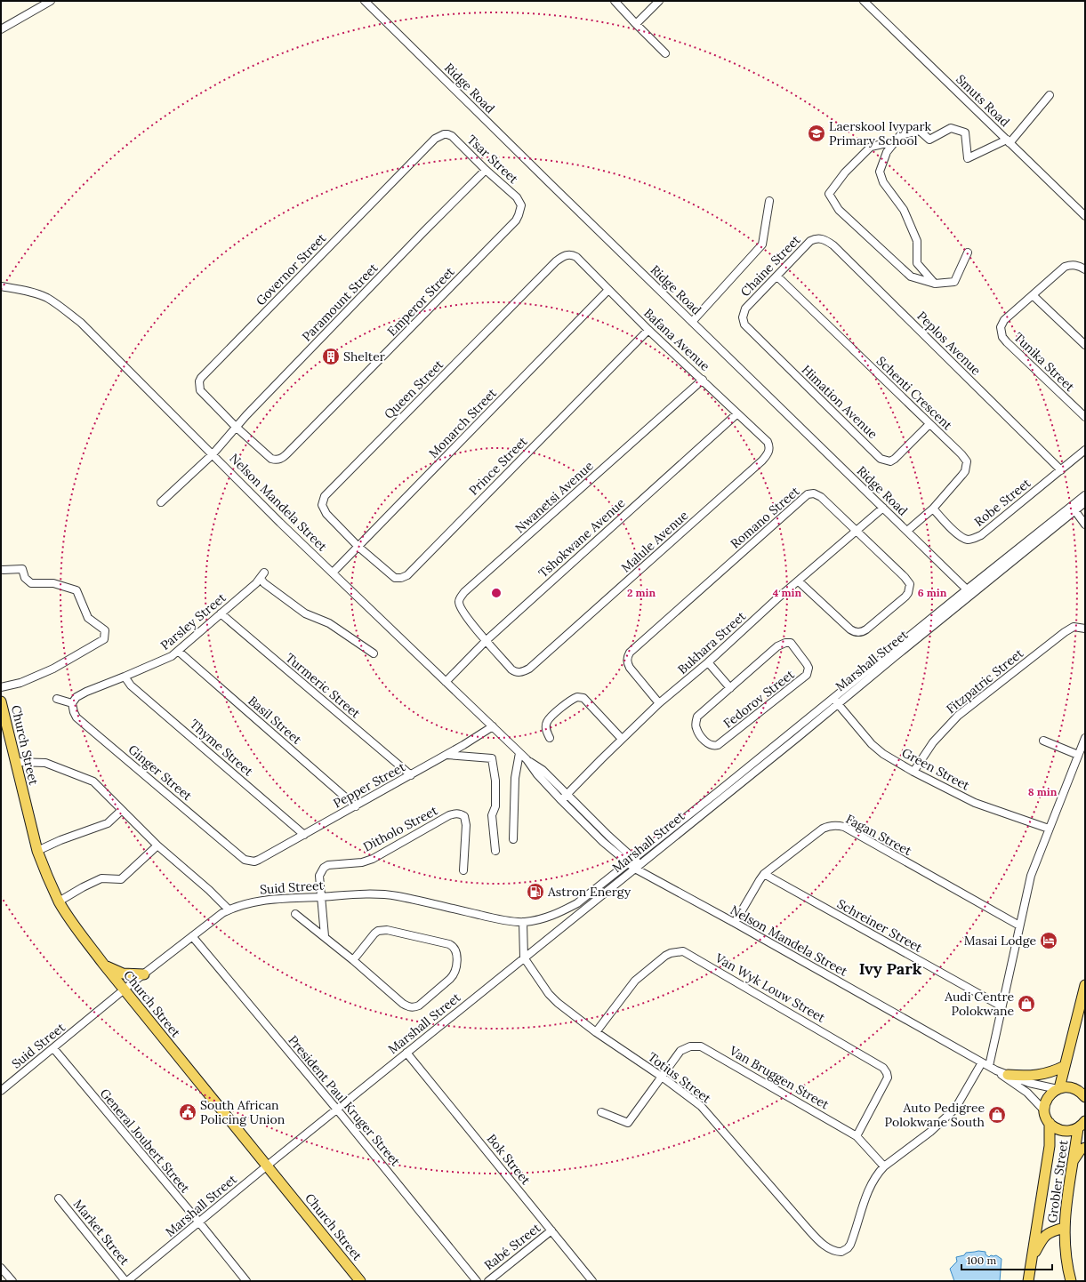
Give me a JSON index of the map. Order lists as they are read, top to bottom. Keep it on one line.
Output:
{"streets":{"main road":["Church Street","Grobler Street"],"street":["Ridge Road","Smuts Road","Tsar Street","Chaine Street","Governor Street","Emperor Street","Paramount Street","Bafana Avenue","Peplos Avenue","Tunika Street","Queen Street","Schenti Crescent","Himation Avenue","Monarch Street","Prince Street","Nwanetsi Avenue","Nelson Mandela Street","Robe Street","Romano Street","Tshokwane Avenue","Malule Avenue","Parsley Street","Bukhara Street","Marshall Street","Fitzpatric Street","Turmeric Street","Fedorov Street","Basil Street","Thyme Street","Green Street","Ginger Street","Pepper Street","Ditholo Street","Fagan Street","Suid Street","Schreiner Street","Van Wyk Louw Street","Totius Street","Van Bruggen Street","President Paul Kruger Street","General Joubert Street","Bok Street","Market Street","Rabé Street"]},"crossings":[["Ridge Road","Schenti Crescent"],["Ridge Road","Bukhara Street"],["Ridge Road","Marshall Street"],["Tsar Street","Governor Street"],["Tsar Street","Emperor Street"],["Tsar Street","Paramount Street"],["Chaine Street","Peplos Avenue"],["Chaine Street","Schenti Crescent"],["Chaine Street","Himation Avenue"],["Governor Street","Emperor Street"],["Governor Street","Paramount Street"],["Emperor Street","Paramount Street"],["Paramount Street","Nelson Mandela Street"],["Bafana Avenue","Queen Street"],["Bafana Avenue","Monarch Street"],["Bafana Avenue","Prince Street"],["Bafana Avenue","Nwanetsi Avenue"],["Bafana Avenue","Tshokwane Avenue"],["Bafana Avenue","Malule Avenue"],["Peplos Avenue","Robe Street"],["Queen Street","Monarch Street"],["Queen Street","Prince Street"],["Schenti Crescent","Himation Avenue"],["Schenti Crescent","Robe Street"],["Monarch Street","Prince Street"],["Monarch Street","Nelson Mandela Street"],["Nwanetsi Avenue","Tshokwane Avenue"],["Nwanetsi Avenue","Malule Avenue"],["Nelson Mandela Street","Tshokwane Avenue"],["Nelson Mandela Street","Bukhara Street"],["Nelson Mandela Street","Marshall Street"],["Nelson Mandela Street","Pepper Street"],["Nelson Mandela Street","Fagan Street"],["Nelson Mandela Street","Suid Street"],["Romano Street","Bukhara Street"],["Tshokwane Avenue","Malule Avenue"],["Parsley Street","Turmeric Street"],["Parsley Street","Basil Street"],["Parsley Street","Thyme Street"],["Parsley Street","Ginger Street"],["Marshall Street","Church Street"],["Marshall Street","Green Street"],["Marshall Street","Suid Street"],["Marshall Street","Totius Street"],["Marshall Street","President Paul Kruger Street"],["Marshall Street","General Joubert Street"],["Marshall Street","Bok Street"],["Marshall Street","Market Street"],["Fitzpatric Street","Green Street"],["Turmeric Street","Pepper Street"],["Basil Street","Pepper Street"],["Church Street","Suid Street"],["Thyme Street","Pepper Street"],["Ginger Street","Pepper Street"],["Ditholo Street","Suid Street"],["Fagan Street","Schreiner Street"],["Suid Street","President Paul Kruger Street"],["Suid Street","General Joubert Street"],["Van Wyk Louw Street","Totius Street"],["Van Wyk Louw Street","Van Bruggen Street"],["Totius Street","Van Bruggen Street"],["Bok Street","Rabé Street"]],"districts":["Ivy Park"],"places":{"school or university":["Laerskool Ivypark Primary School"],"building":["Shelter"],"fuel station":["Astron Energy"],"hotel":["Masai Lodge"],"shop":["Audi Centre Polokwane","Auto Pedigree Polokwane South"],"public building":["South African Policing Union"]},"scale_bar":"100 m","rings":["2 min","4 min","6 min","8 min"]}
